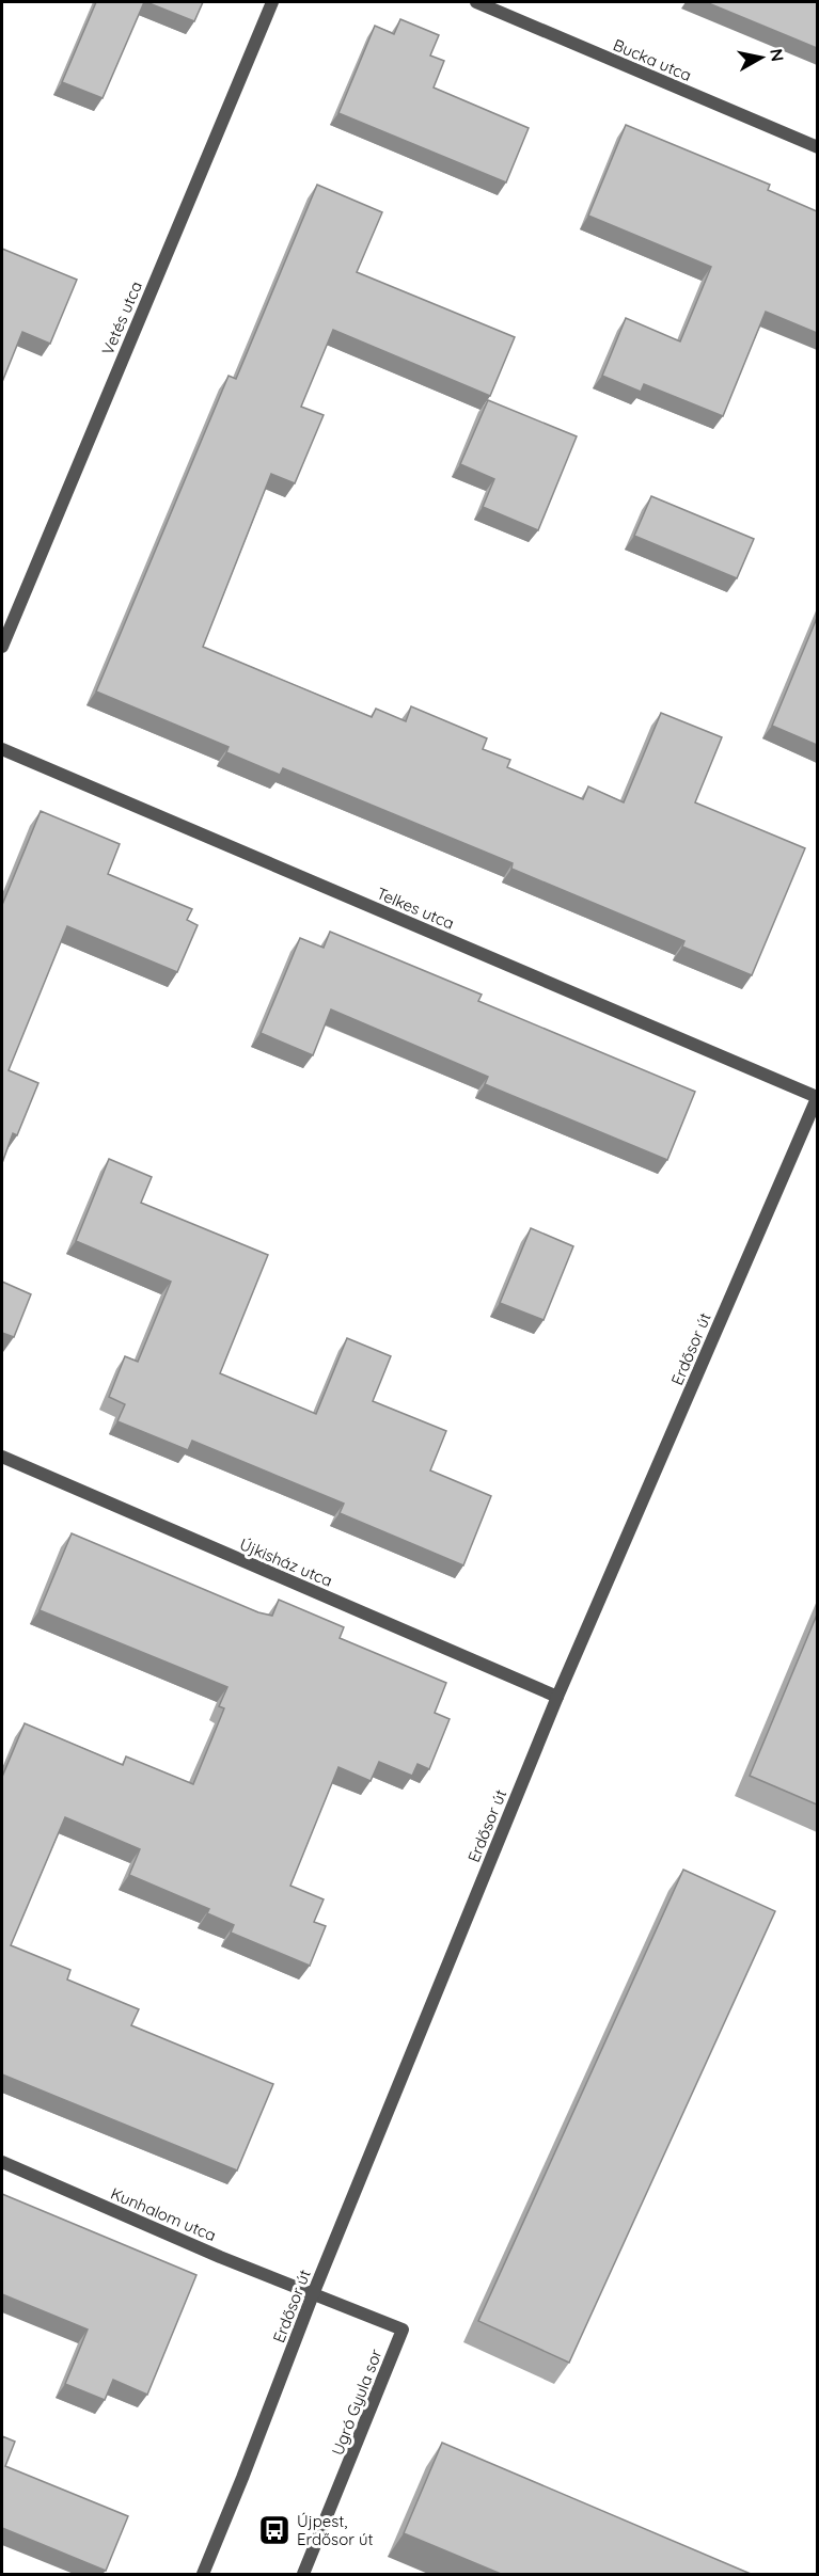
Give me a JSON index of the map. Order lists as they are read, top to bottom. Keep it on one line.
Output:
{"streets":{"street":["Bucka utca","Vetés utca","Telkes utca","Erdősor út","Újkisház utca","Kunhalom utca","Ugró Gyula sor"]},"crossings":[["Telkes utca","Erdősor út"],["Erdősor út","Újkisház utca"],["Erdősor út","Kunhalom utca"],["Erdősor út","Ugró Gyula sor"],["Kunhalom utca","Ugró Gyula sor"]],"places":{"bus stop":["Újpest, Erdősor út"]},"north":"right"}
